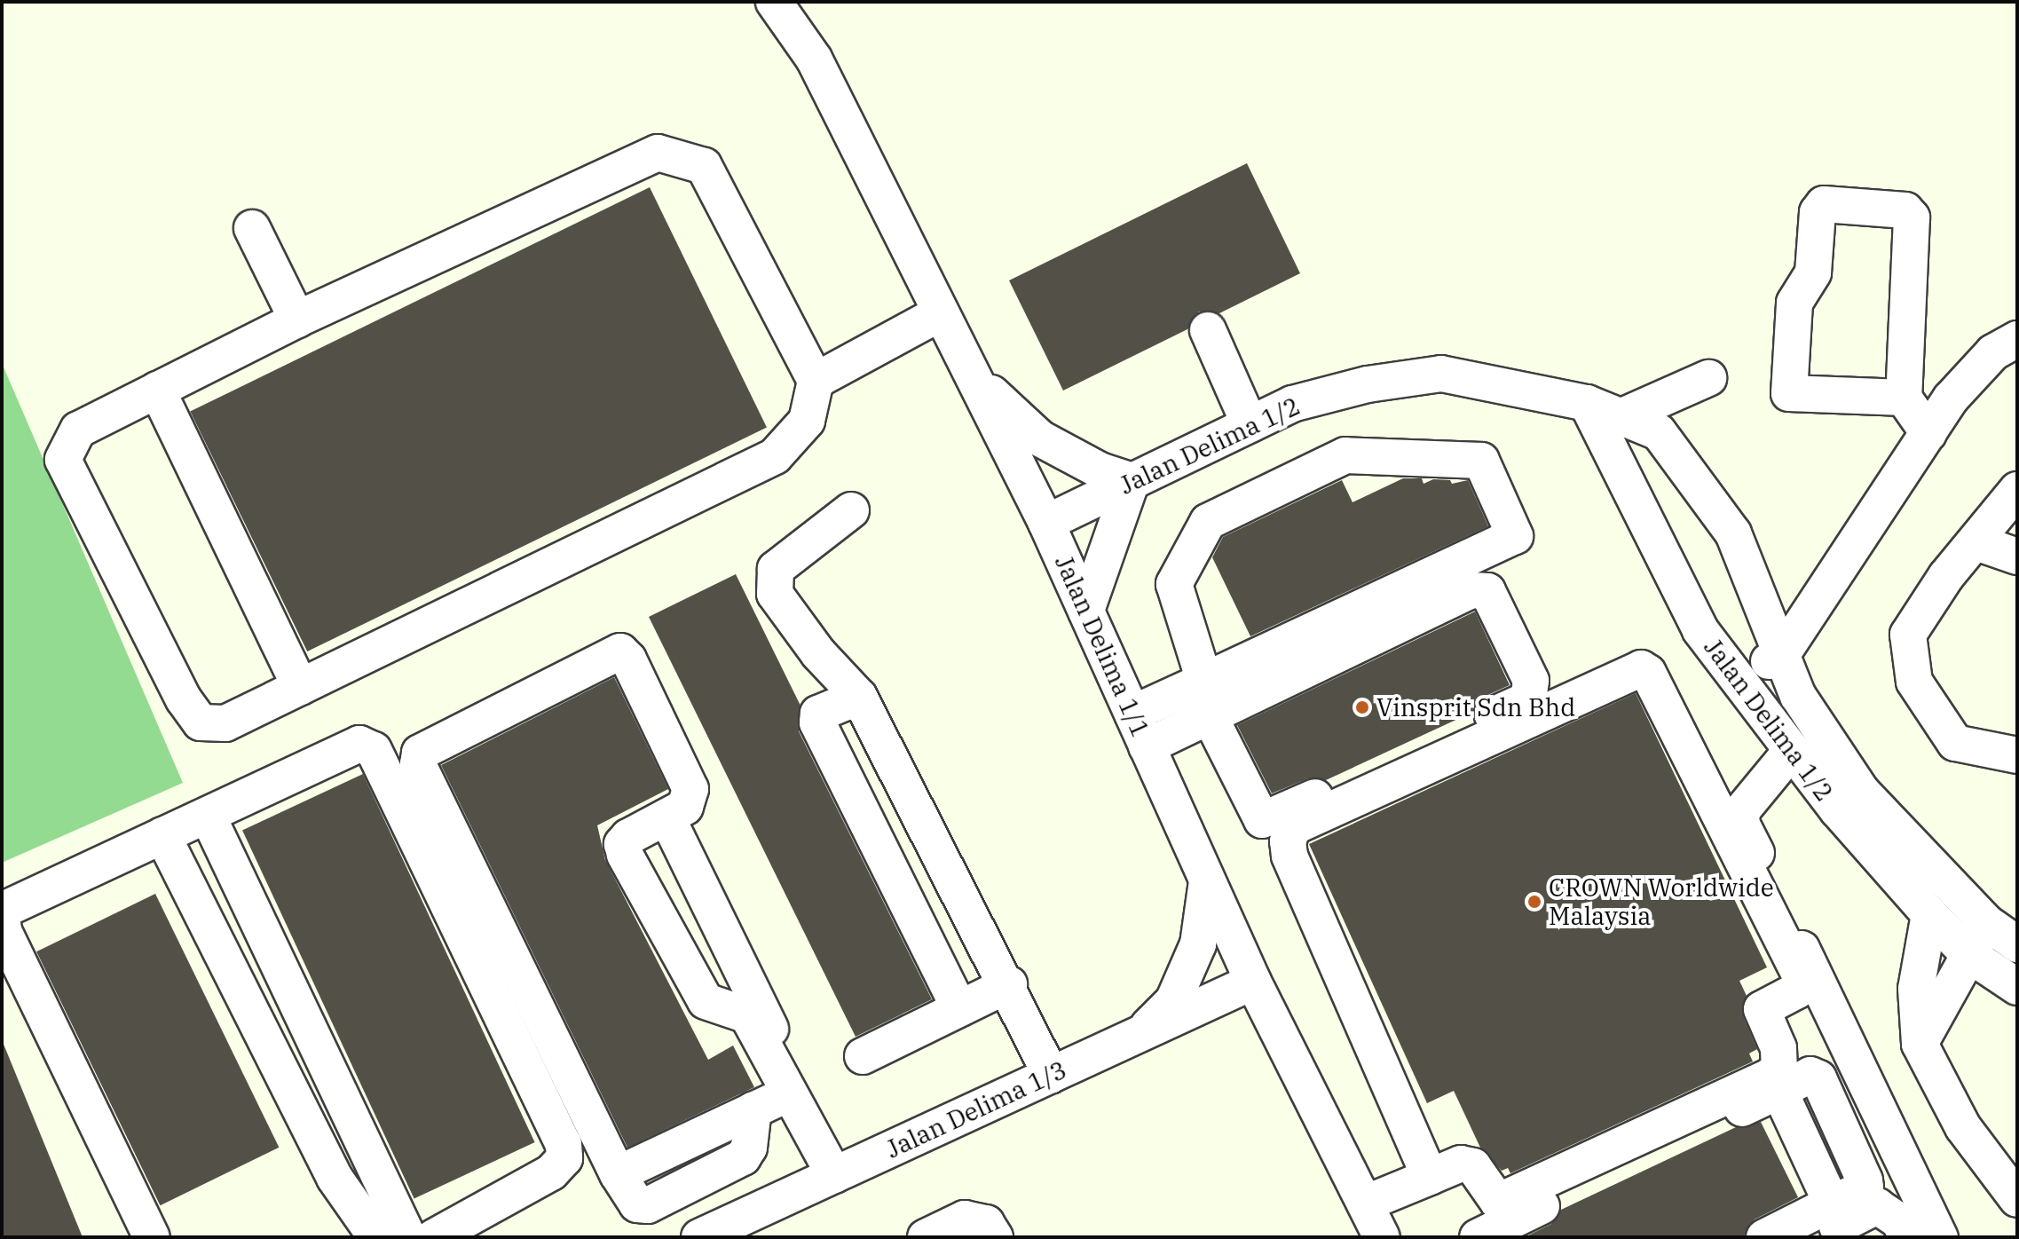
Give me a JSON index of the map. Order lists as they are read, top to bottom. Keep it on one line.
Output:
{"streets":{"street":["Jalan Delima 1/2","Jalan Delima 1/1","Jalan Delima 1/3"]},"crossings":[["Jalan Delima 1/2","Jalan Delima 1/1"],["Jalan Delima 1/1","Jalan Delima 1/3"]],"places":["Vinsprit Sdn Bhd","CROWN Worldwide Malaysia"]}
